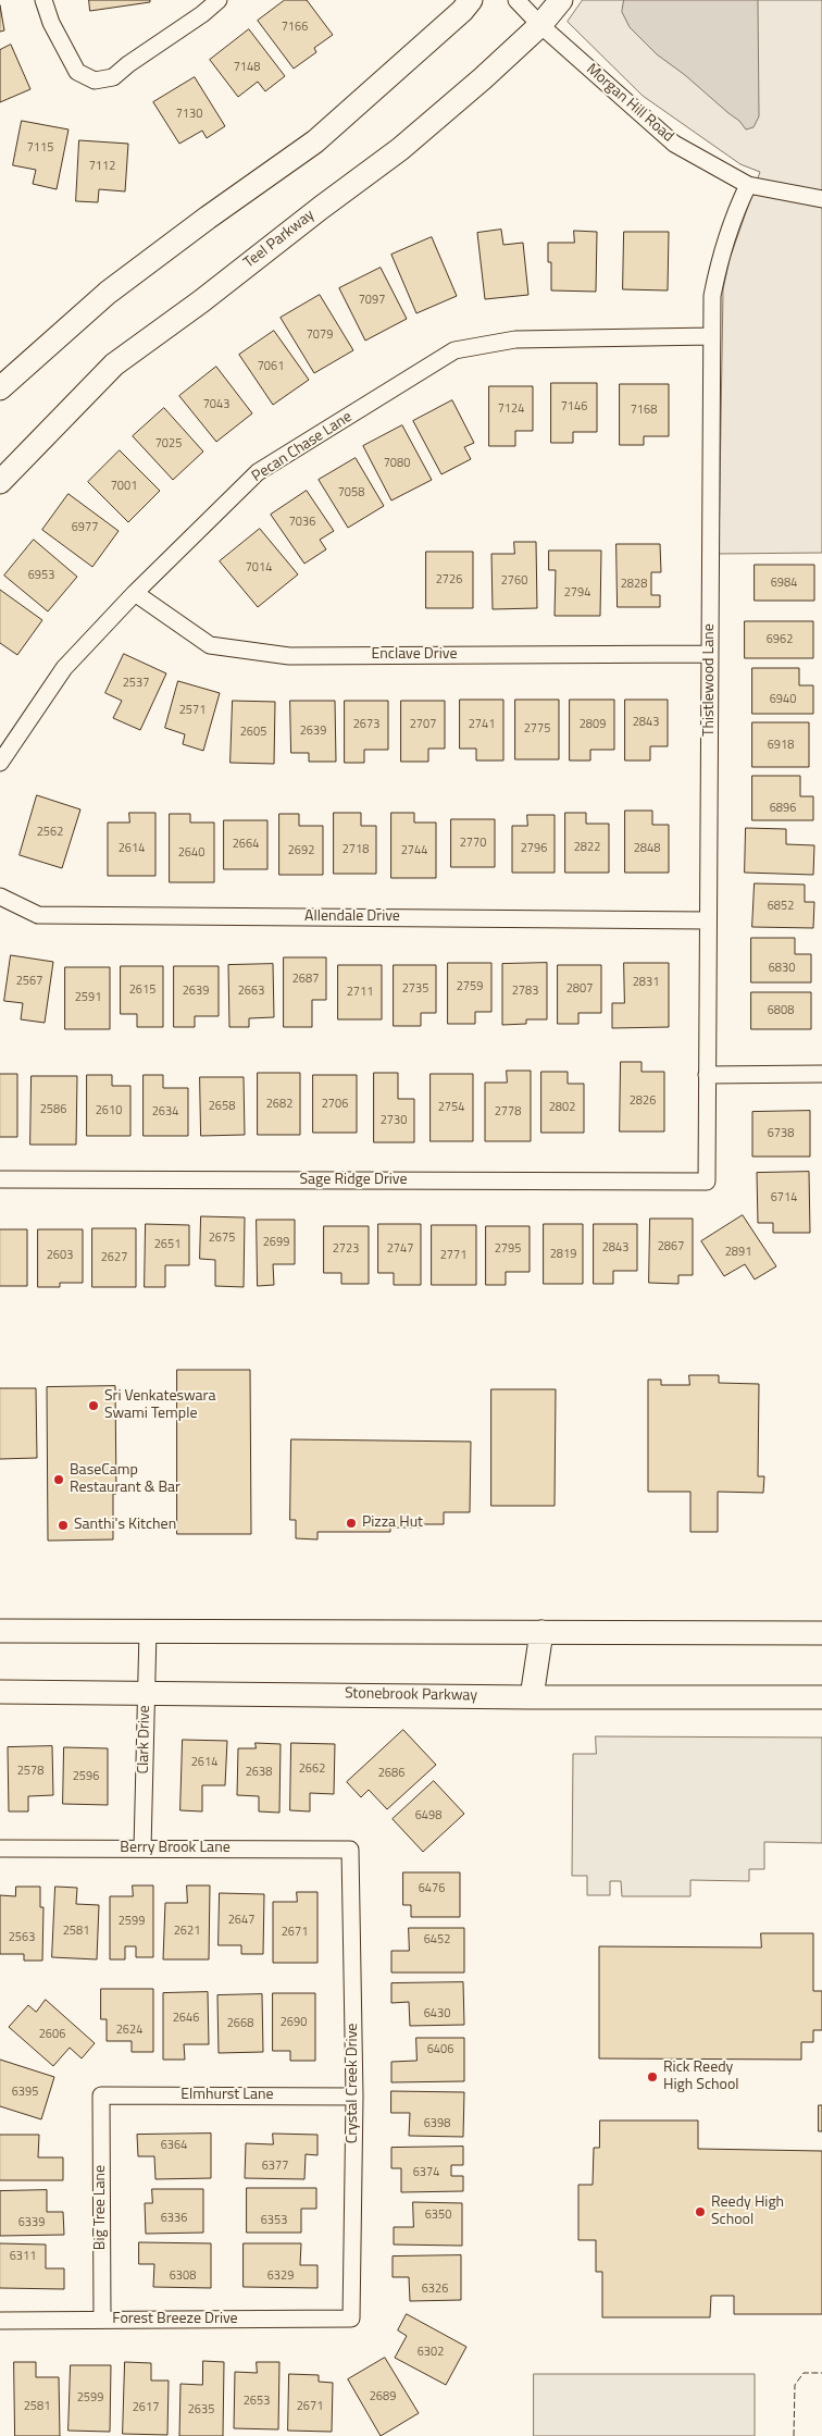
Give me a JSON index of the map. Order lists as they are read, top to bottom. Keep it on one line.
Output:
{"streets":{"main road":["Teel Parkway","Stonebrook Parkway"],"street":["Morgan Hill Road","Pecan Chase Lane","Enclave Drive","Thistlewood Lane","Allendale Drive","Sage Ridge Drive","Clark Drive","Berry Brook Lane","Crystal Creek Drive","Elmhurst Lane","Big Tree Lane","Forest Breeze Drive"]},"crossings":[["Morgan Hill Road","Teel Parkway"],["Morgan Hill Road","Thistlewood Lane"],["Pecan Chase Lane","Enclave Drive"],["Pecan Chase Lane","Thistlewood Lane"],["Enclave Drive","Thistlewood Lane"],["Thistlewood Lane","Allendale Drive"],["Thistlewood Lane","Sage Ridge Drive"],["Stonebrook Parkway","Clark Drive"],["Clark Drive","Berry Brook Lane"],["Berry Brook Lane","Crystal Creek Drive"],["Crystal Creek Drive","Elmhurst Lane"],["Crystal Creek Drive","Forest Breeze Drive"],["Elmhurst Lane","Big Tree Lane"],["Big Tree Lane","Forest Breeze Drive"]],"places":["Sri Venkateswara Swami Temple","BaseCamp Restaurant & Bar","Pizza Hut","Santhi's Kitchen","Rick Reedy High School","Reedy High School"],"house_numbers":["7166","7148","7130","7115","7112","7097","7079","7061","7043","7146","7124","7168","7025","7080","7001","7058","7036","6977","7014","6953","2726","2760","6984","2828","2794","6962","2537","6940","2571","2843","2673","2707","2741","2809","2775","2639","2605","6918","6896","2562","2770","2664","2822","2614","2796","2848","2718","2692","2744","2640","6852","6830","2687","2567","2831","2759","2735","2807","2615","2639","2663","2783","2711","2591","6808","2826","2682","2706","2658","2754","2802","2586","2610","2634","2778","2730","6738","6714","2675","2699","2651","2867","2843","2723","2747","2795","2891","2819","2603","2771","2627","2614","2662","2578","2638","2686","2596","6498","6476","2647","2599","2581","2621","2671","2563","6452","6430","2646","2690","2668","2624","2606","6406","6395","6398","6364","6377","6374","6350","6336","6353","6339","6311","6308","6329","6326","6302","2689","2599","2653","2581","2671","2617","2635"]}
